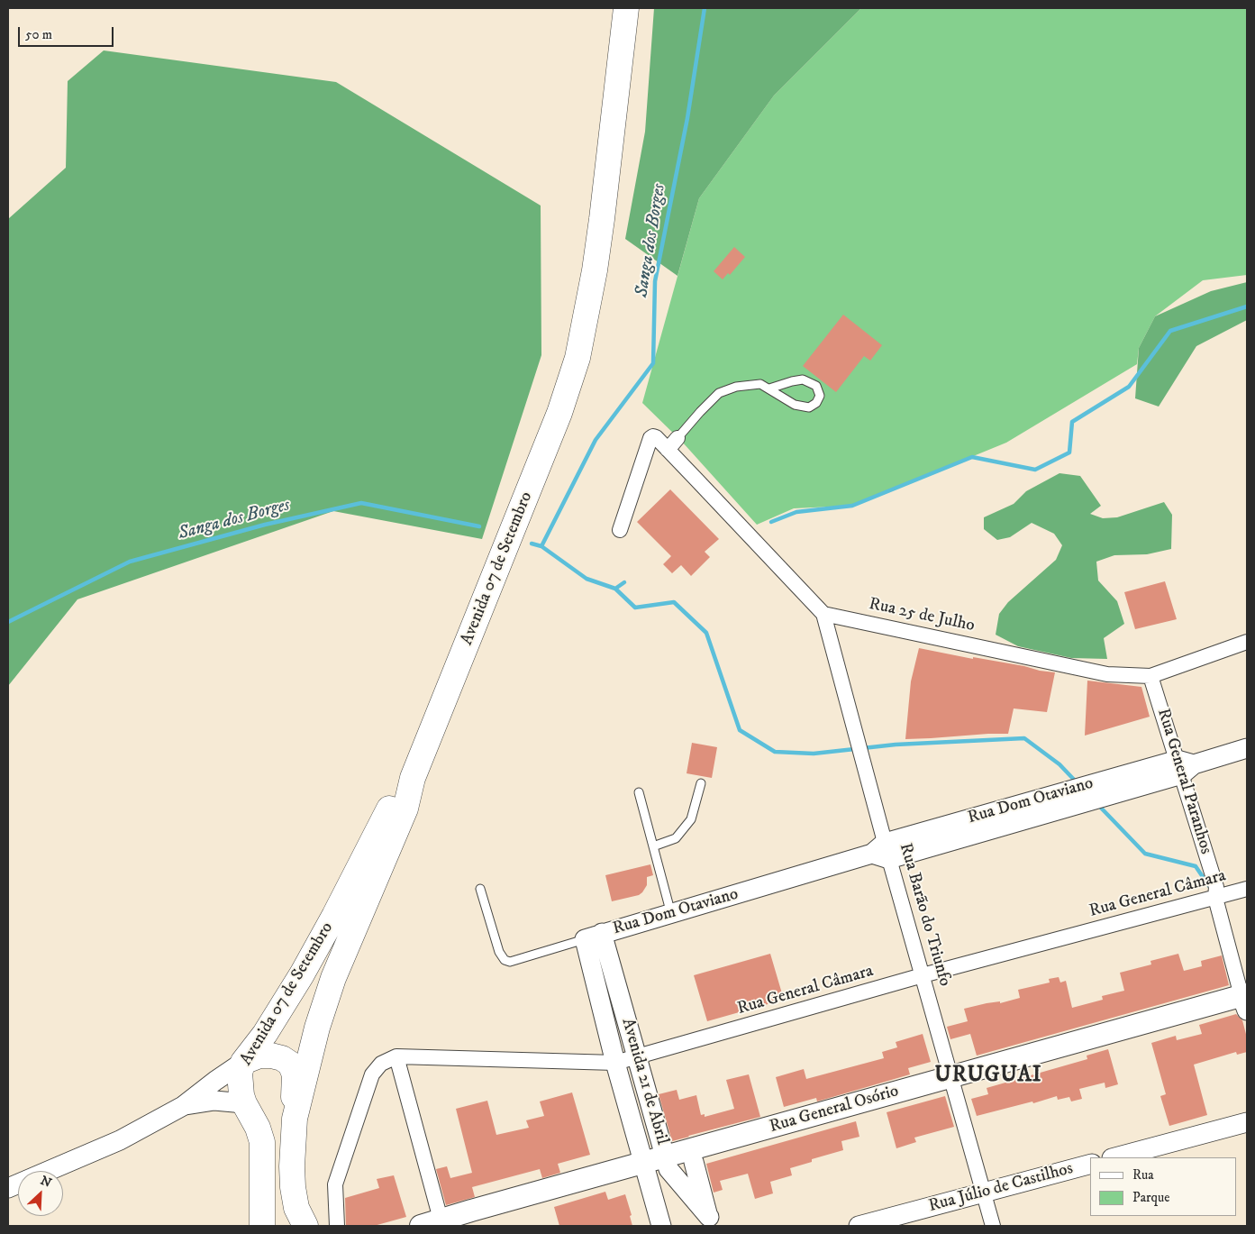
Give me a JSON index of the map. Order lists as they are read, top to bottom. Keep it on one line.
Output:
{"streets":{"highway":["Avenida 07 de Setembro"],"main road":["Rua General Osório"],"street":["Rua 25 de Julho","Rua General Paranhos","Rua Dom Otaviano","Rua General Câmara","Rua Barão do Triunfo","Avenida 21 de Abril","Rua Júlio de Castilhos"]},"crossings":[["Rua 25 de Julho","Rua General Paranhos"],["Rua 25 de Julho","Rua Barão do Triunfo"],["Rua General Paranhos","Rua Dom Otaviano"],["Rua General Paranhos","Rua General Câmara"],["Rua General Paranhos","Rua General Osório"],["Rua Dom Otaviano","Rua Barão do Triunfo"],["Rua Dom Otaviano","Avenida 21 de Abril"],["Rua General Câmara","Rua Barão do Triunfo"],["Rua General Câmara","Avenida 21 de Abril"],["Rua Barão do Triunfo","Rua General Osório"],["Rua Barão do Triunfo","Rua Júlio de Castilhos"],["Avenida 21 de Abril","Rua General Osório"]],"districts":["URUGUAI"],"water":["Sanga dos Borges"],"legend":["Rua","Parque"],"scale_bar":"50 m","north":"top right"}
